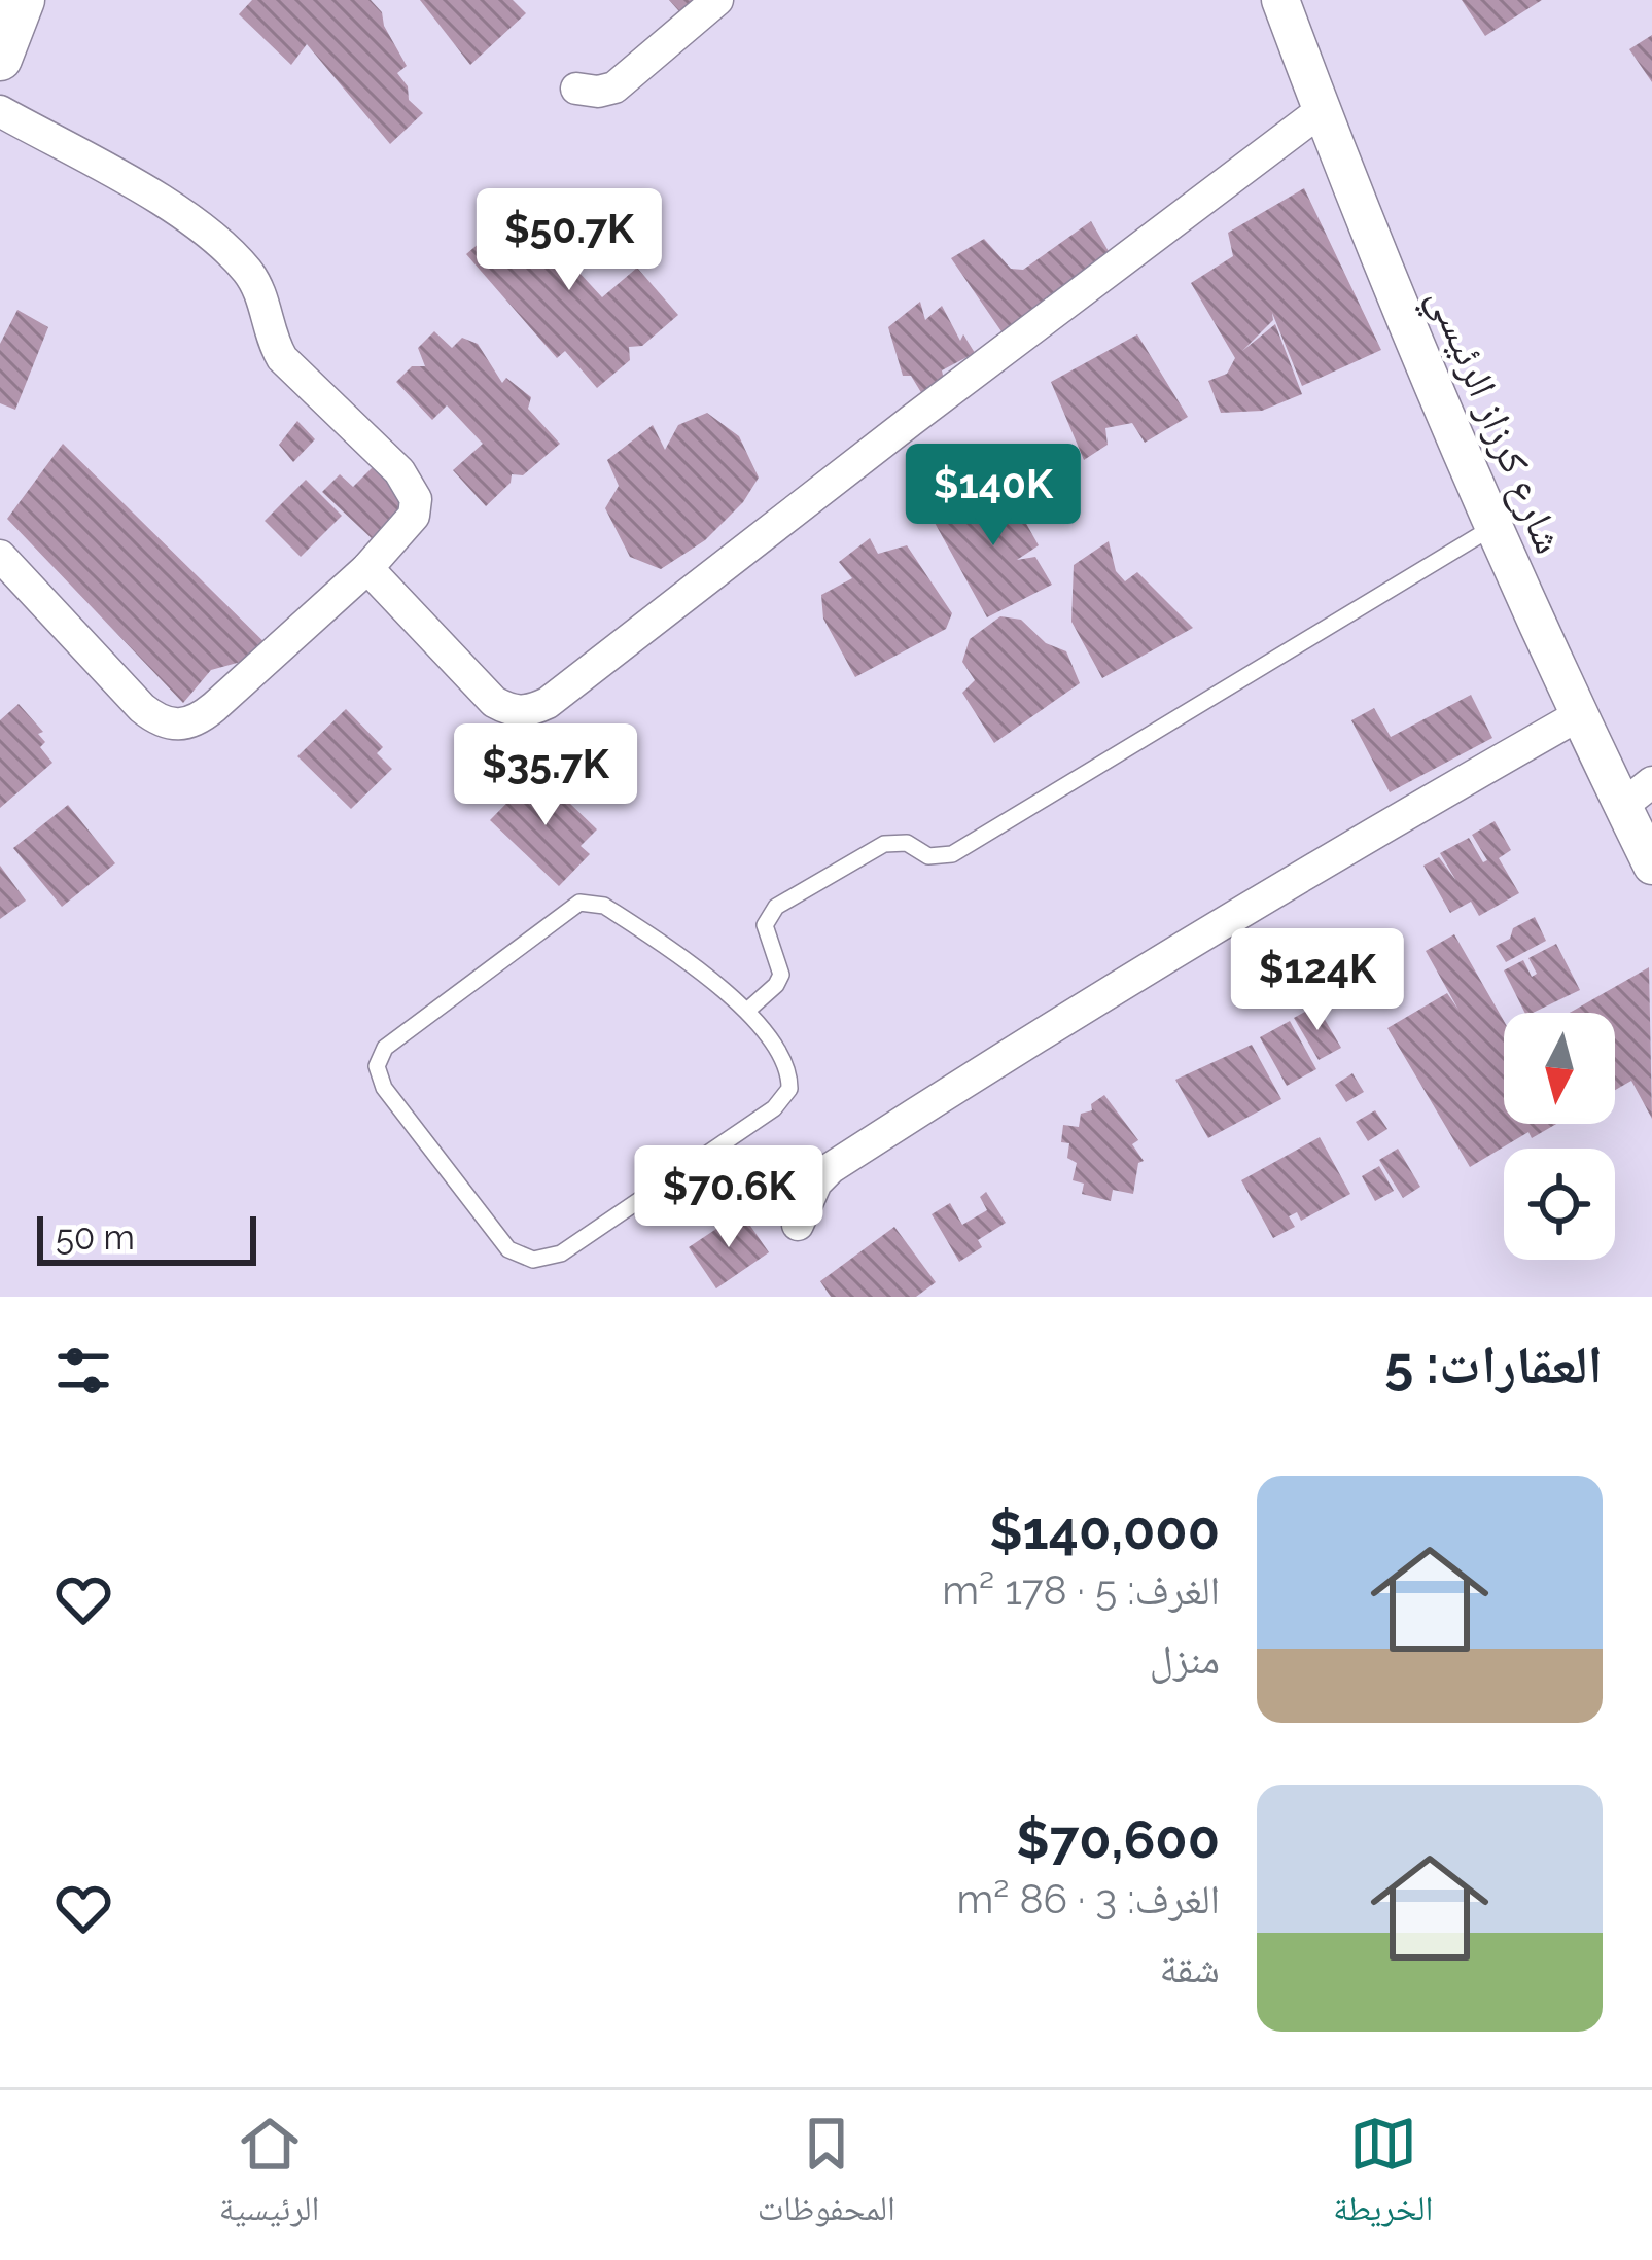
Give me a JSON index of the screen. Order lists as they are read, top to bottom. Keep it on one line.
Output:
{"streets":{"street":["شارع كرزاز الرئيسي"]},"scale_bar":"50 m","north":"bottom","page":{"price":["$50.7K","$140K","$35.7K","$124K","$70.6K"],"scale":"50 m","heading":"العقارات: 5","list":[{"name":"$140,000","note":"الغرف: 5 · 178 m² · منزل"},{"name":"$70,600","note":"الغرف: 3 · 86 m² · شقة"}],"tabs":["الخريطة","المحفوظات","الرئيسية"]}}
